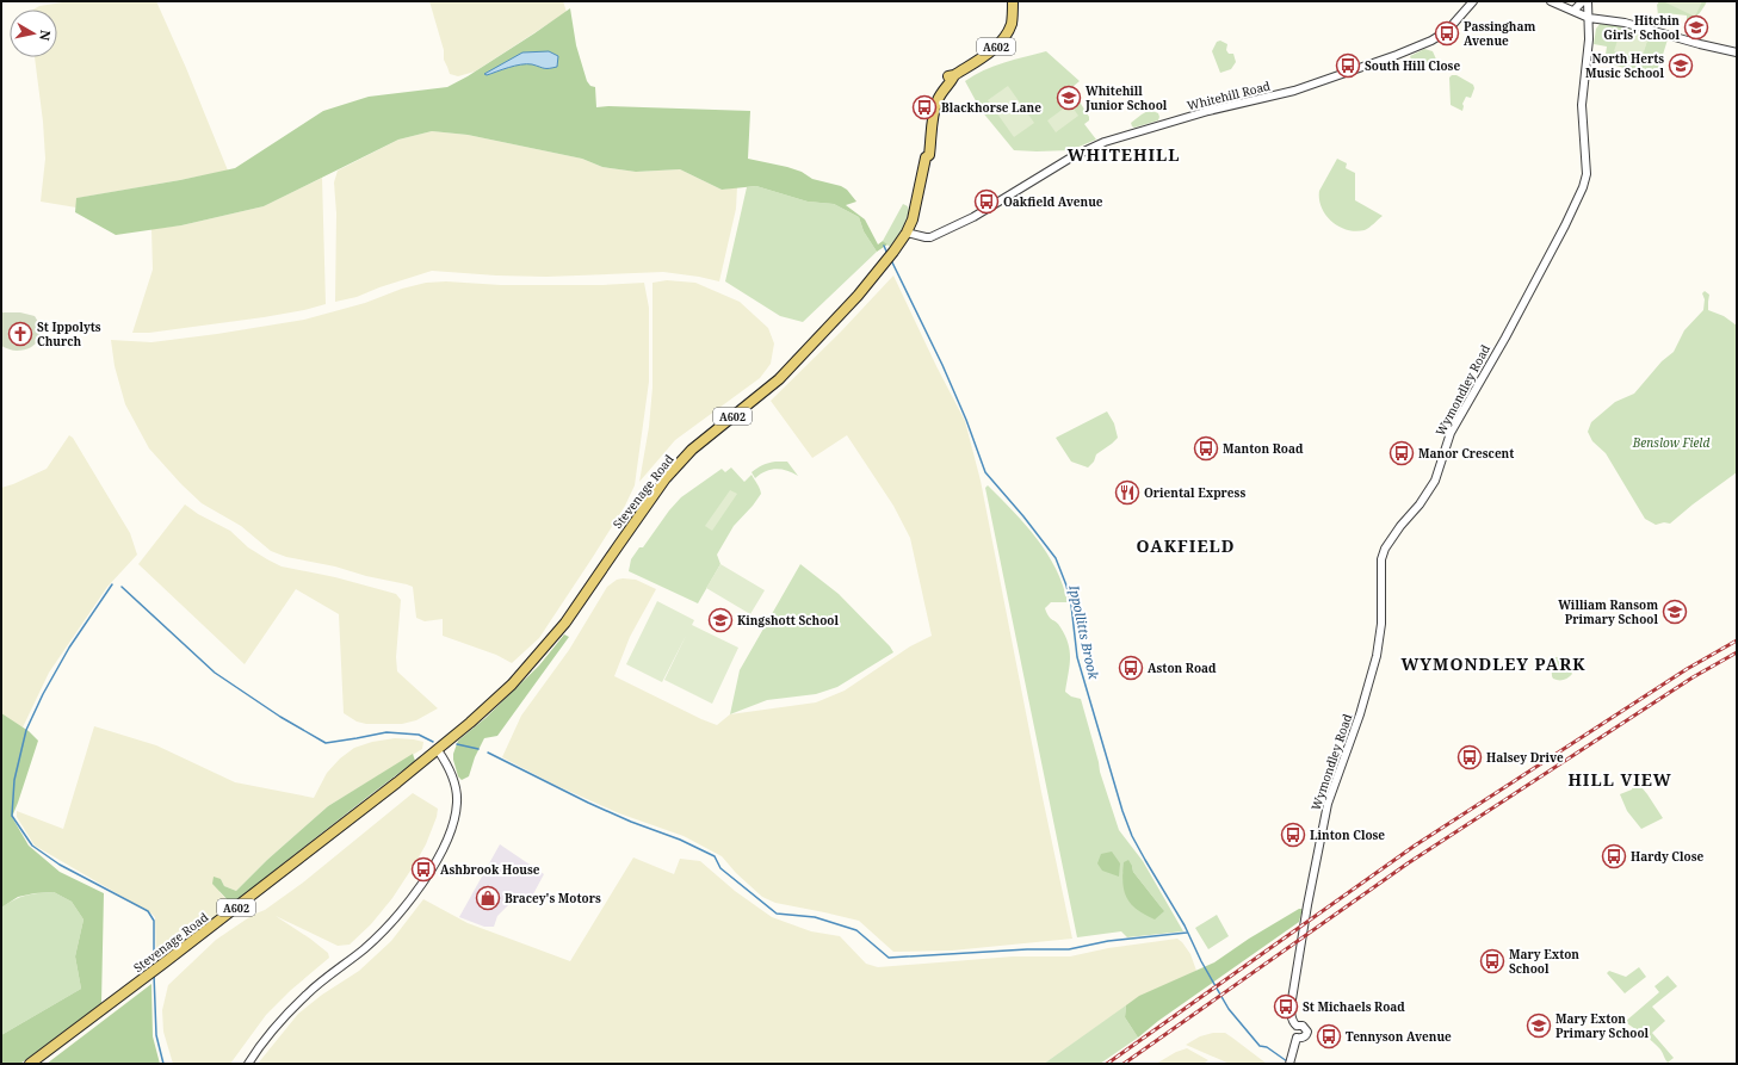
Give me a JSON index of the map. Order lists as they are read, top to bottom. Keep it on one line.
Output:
{"streets":{"main road":["A602","Stevenage Road"],"street":["Whitehill Road","Wymondley Road"]},"crossings":[["Whitehill Road","Stevenage Road"]],"districts":["WHITEHILL","OAKFIELD","WYMONDLEY PARK","HILL VIEW"],"water":["Ippollitts Brook"],"parks":["Benslow Field"],"places":{"school or university":["Hitchin Girls' School","North Herts Music School","Whitehill Junior School","William Ransom Primary School","Kingshott School","Mary Exton Primary School"],"bus stop":["Passingham Avenue","South Hill Close","Blackhorse Lane","Oakfield Avenue","Manton Road","Manor Crescent","Aston Road","Halsey Drive","Linton Close","Hardy Close","Ashbrook House","Mary Exton School","St Michaels Road","Tennyson Avenue"],"church":["St Ippolyts Church"],"restaurant":["Oriental Express"],"shop":["Bracey's Motors"]},"north":"right"}
